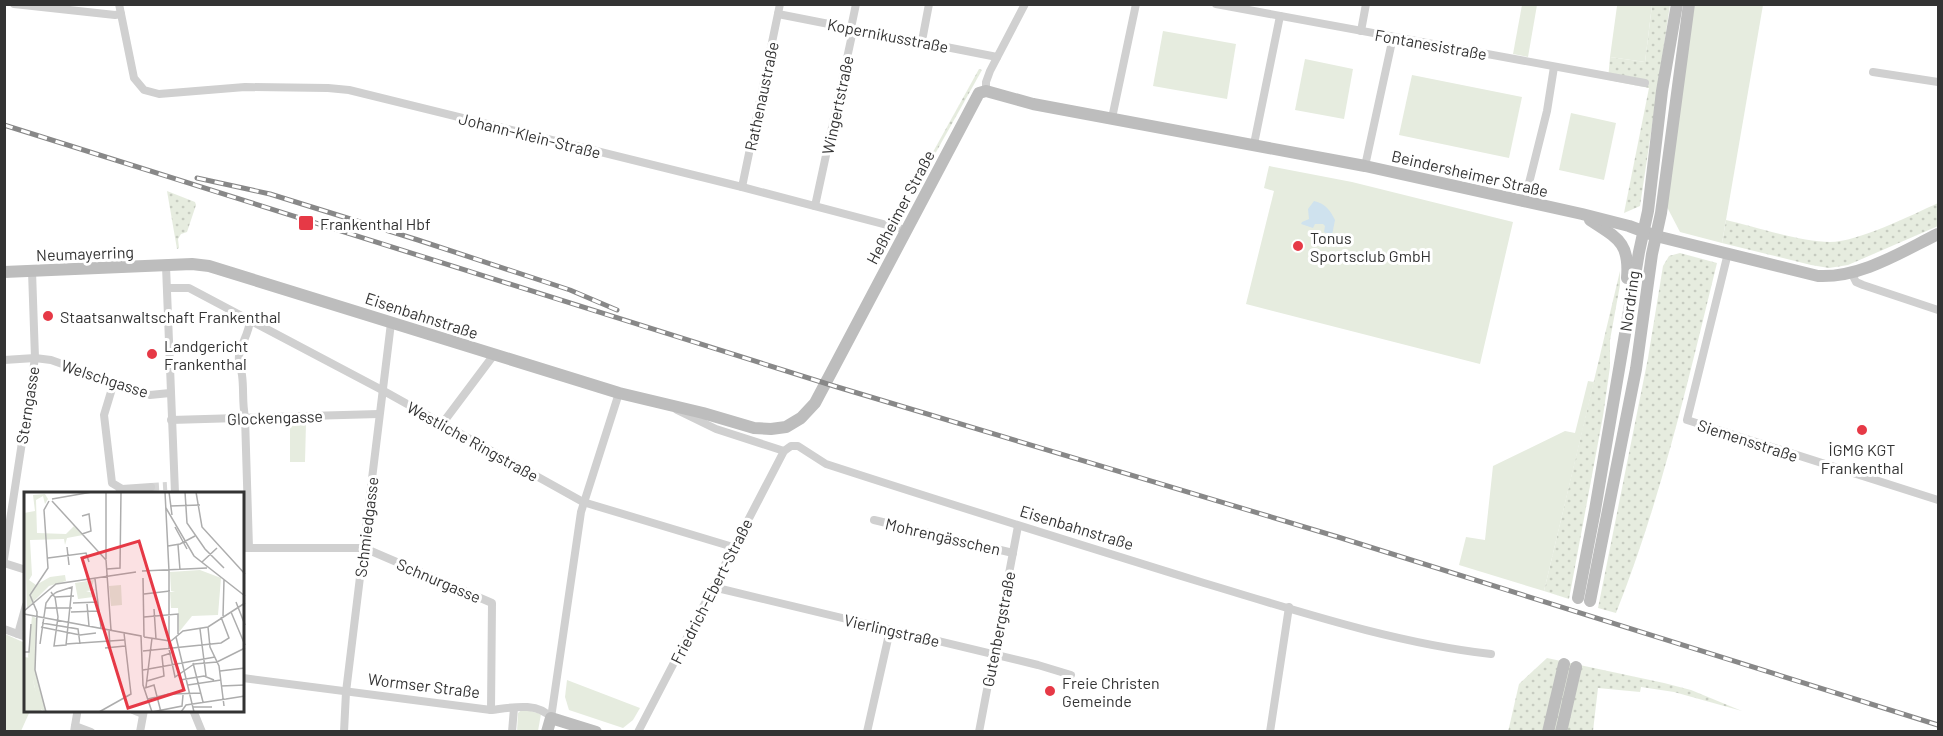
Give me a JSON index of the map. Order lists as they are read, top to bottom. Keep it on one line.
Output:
{"streets":{"street":["Kopernikusstraße","Fontanesistraße","Rathenaustraße","Wingertstraße","Johann-Klein-Straße","Beindersheimer Straße","Heßheimer Straße","Neumayerring","Nordring","Eisenbahnstraße","Welschgasse","Sterngasse","Glockengasse","Siemensstraße","Westliche Ringstraße","Schmiedgasse","Mohrengässchen","Schnurgasse","Friedrich-Ebert-Straße","Gutenbergstraße","Vierlingstraße","Wormser Straße"]},"crossings":[["Kopernikusstraße","Rathenaustraße"],["Kopernikusstraße","Wingertstraße"],["Kopernikusstraße","Heßheimer Straße"],["Rathenaustraße","Johann-Klein-Straße"],["Wingertstraße","Johann-Klein-Straße"],["Johann-Klein-Straße","Heßheimer Straße"],["Beindersheimer Straße","Heßheimer Straße"],["Beindersheimer Straße","Nordring"],["Beindersheimer Straße","Siemensstraße"],["Heßheimer Straße","Eisenbahnstraße"],["Neumayerring","Eisenbahnstraße"],["Neumayerring","Sterngasse"],["Eisenbahnstraße","Schmiedgasse"],["Eisenbahnstraße","Friedrich-Ebert-Straße"],["Eisenbahnstraße","Gutenbergstraße"],["Welschgasse","Sterngasse"],["Glockengasse","Schmiedgasse"],["Westliche Ringstraße","Schmiedgasse"],["Westliche Ringstraße","Friedrich-Ebert-Straße"],["Schmiedgasse","Schnurgasse"],["Schmiedgasse","Wormser Straße"],["Mohrengässchen","Gutenbergstraße"],["Schnurgasse","Wormser Straße"],["Friedrich-Ebert-Straße","Vierlingstraße"],["Gutenbergstraße","Vierlingstraße"]],"places":{"transit":["Frankenthal Hbf"],"other":["Tonus Sportsclub GmbH","Staatsanwaltschaft Frankenthal","Landgericht Frankenthal","İGMG KGT Frankenthal","Freie Christen Gemeinde"]}}
